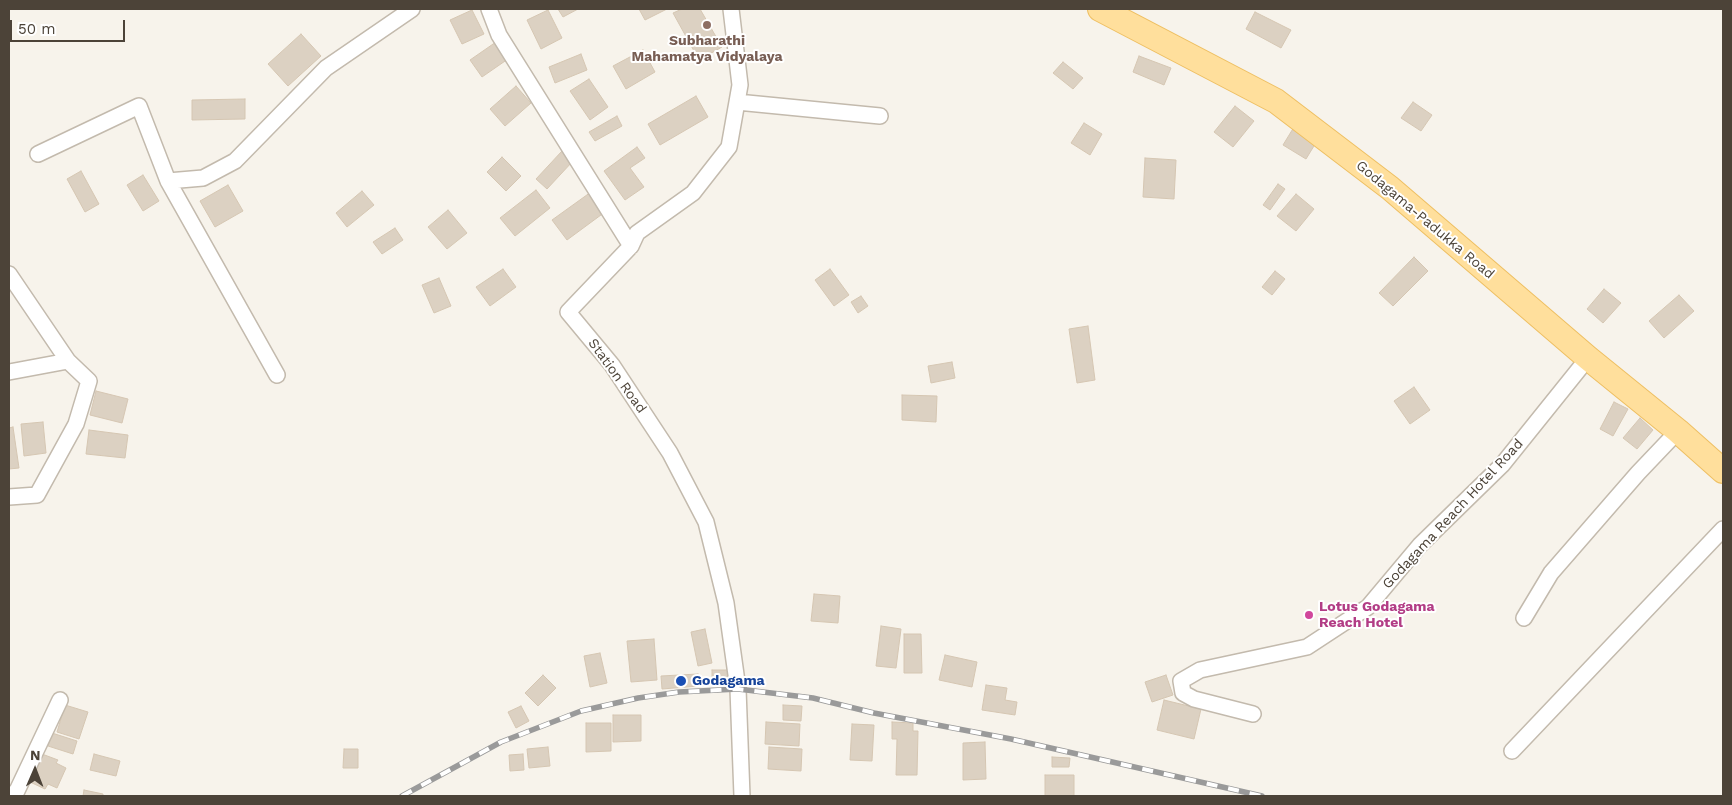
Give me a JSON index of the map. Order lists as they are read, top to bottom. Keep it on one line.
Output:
{"streets":{"main road":["Godagama-Padukka Road"],"street":["Station Road","Godagama Reach Hotel Road"]},"crossings":[["Godagama-Padukka Road","Godagama Reach Hotel Road"]],"places":["Subharathi Mahamatya Vidyalaya","Lotus Godagama Reach Hotel","Godagama"],"scale_bar":"50 m","north":"top"}
